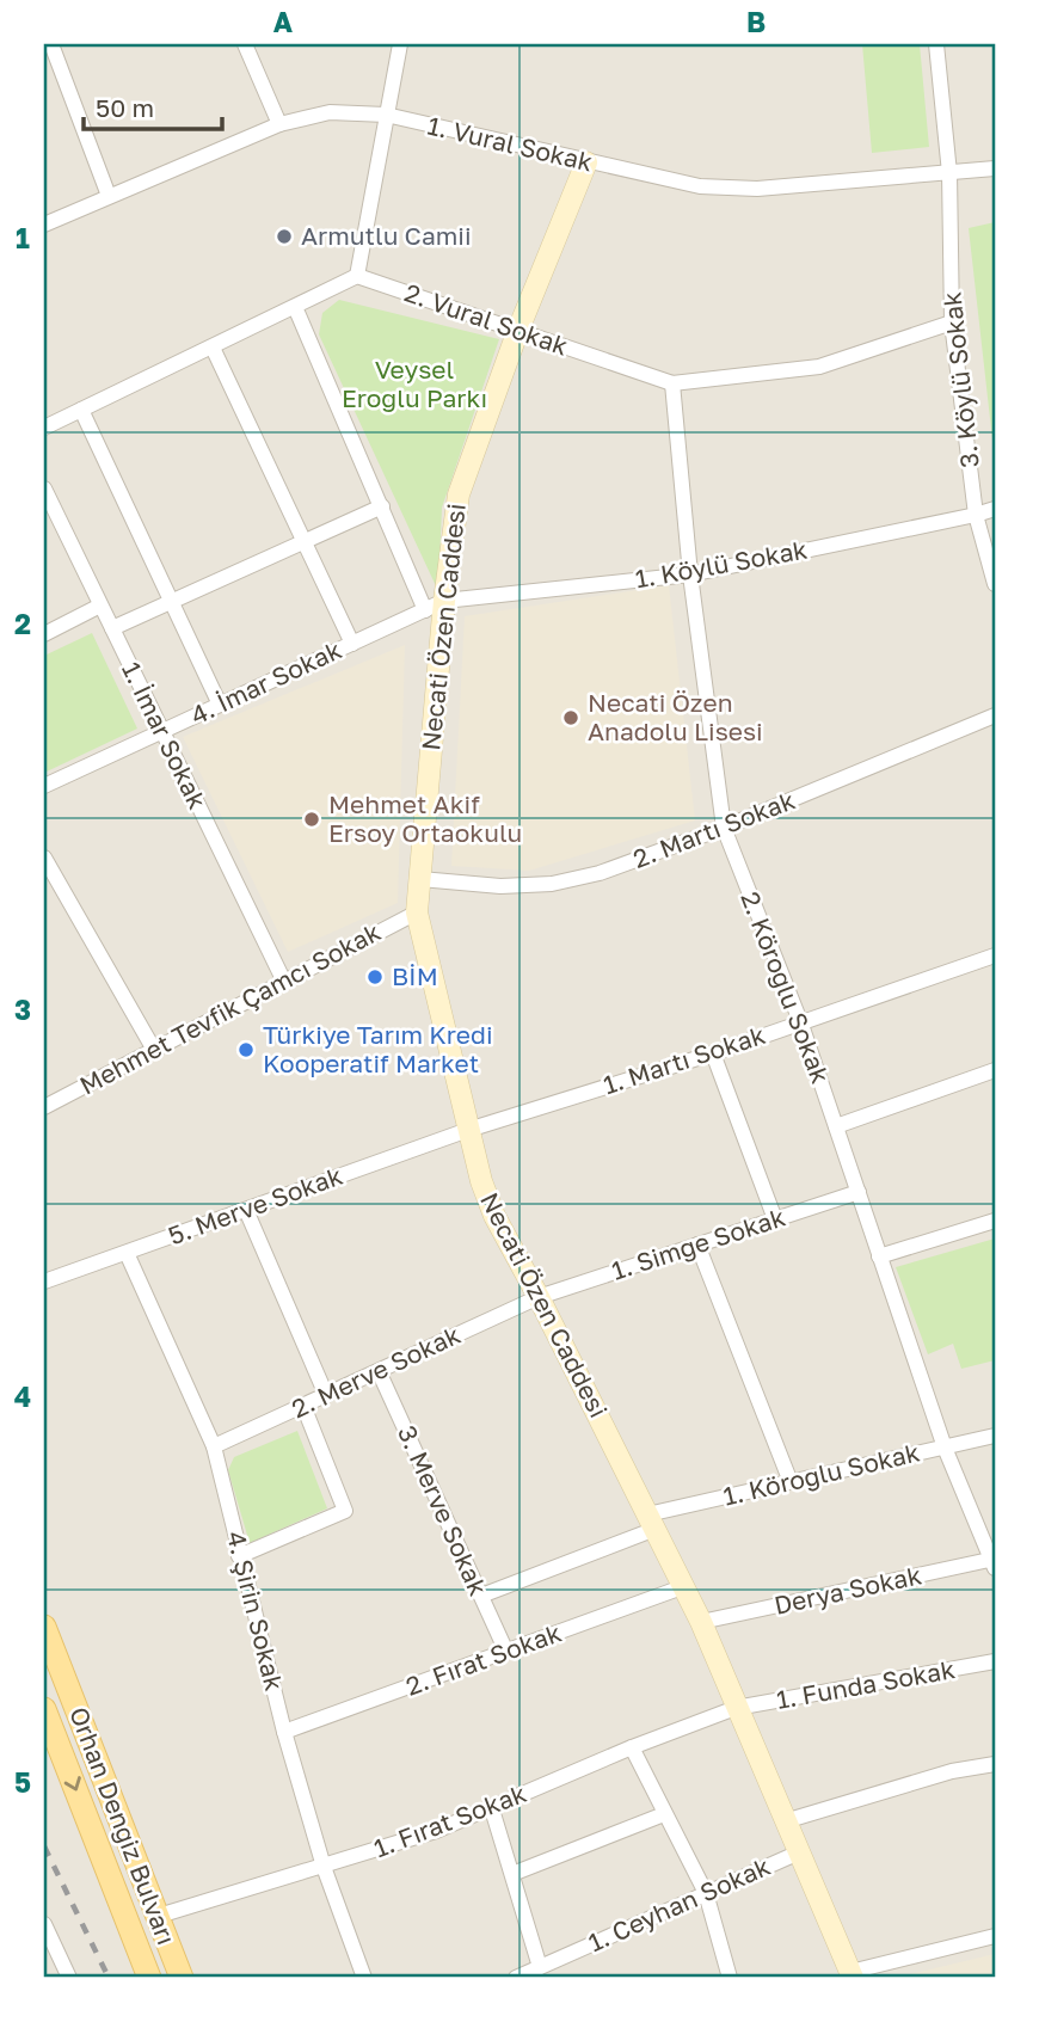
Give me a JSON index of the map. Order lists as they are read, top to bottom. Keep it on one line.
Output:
{"streets":{"main road":["Orhan Dengiz Bulvarı"],"street":["1. Vural Sokak","2. Vural Sokak","3. Köylü Sokak","1. Köylü Sokak","Necati Özen Caddesi","4. İmar Sokak","1. İmar Sokak","2. Martı Sokak","2. Köroğlu Sokak","Mehmet Tevfik Çamcı Sokak","1. Martı Sokak","5. Merve Sokak","1. Simge Sokak","2. Merve Sokak","1. Köroğlu Sokak","3. Merve Sokak","Derya Sokak","4. Şirin Sokak","2. Fırat Sokak","1. Funda Sokak","1. Fırat Sokak","1. Ceyhan Sokak"]},"crossings":[["1. Vural Sokak","3. Köylü Sokak"],["1. Vural Sokak","Necati Özen Caddesi"],["2. Vural Sokak","3. Köylü Sokak"],["2. Vural Sokak","Necati Özen Caddesi"],["2. Vural Sokak","2. Köroğlu Sokak"],["3. Köylü Sokak","1. Köylü Sokak"],["1. Köylü Sokak","Necati Özen Caddesi"],["1. Köylü Sokak","4. İmar Sokak"],["1. Köylü Sokak","2. Köroğlu Sokak"],["Necati Özen Caddesi","4. İmar Sokak"],["Necati Özen Caddesi","2. Martı Sokak"],["Necati Özen Caddesi","Mehmet Tevfik Çamcı Sokak"],["Necati Özen Caddesi","1. Martı Sokak"],["Necati Özen Caddesi","5. Merve Sokak"],["Necati Özen Caddesi","1. Simge Sokak"],["Necati Özen Caddesi","2. Merve Sokak"],["Necati Özen Caddesi","1. Köroğlu Sokak"],["Necati Özen Caddesi","Derya Sokak"],["Necati Özen Caddesi","2. Fırat Sokak"],["Necati Özen Caddesi","1. Funda Sokak"],["Necati Özen Caddesi","1. Fırat Sokak"],["Necati Özen Caddesi","1. Ceyhan Sokak"],["4. İmar Sokak","1. İmar Sokak"],["1. İmar Sokak","Mehmet Tevfik Çamcı Sokak"],["2. Martı Sokak","2. Köroğlu Sokak"],["2. Köroğlu Sokak","1. Martı Sokak"],["2. Köroğlu Sokak","1. Simge Sokak"],["2. Köroğlu Sokak","1. Köroğlu Sokak"],["2. Köroğlu Sokak","Derya Sokak"],["1. Martı Sokak","5. Merve Sokak"],["5. Merve Sokak","4. Şirin Sokak"],["1. Simge Sokak","2. Merve Sokak"],["2. Merve Sokak","3. Merve Sokak"],["2. Merve Sokak","4. Şirin Sokak"],["1. Köroğlu Sokak","3. Merve Sokak"],["3. Merve Sokak","2. Fırat Sokak"],["4. Şirin Sokak","2. Fırat Sokak"],["4. Şirin Sokak","1. Fırat Sokak"],["1. Funda Sokak","1. Fırat Sokak"],["1. Fırat Sokak","Orhan Dengiz Bulvarı"]],"parks":["Veysel Eroğlu Parkı"],"places":["Armutlu Camii","Necati Özen Anadolu Lisesi","Mehmet Akif Ersoy Ortaokulu","BİM","Türkiye Tarım Kredi Kooperatif Market"],"scale_bar":"50 m","grid":{"columns":["A","B"],"rows":["1","2","3","4","5"]}}
